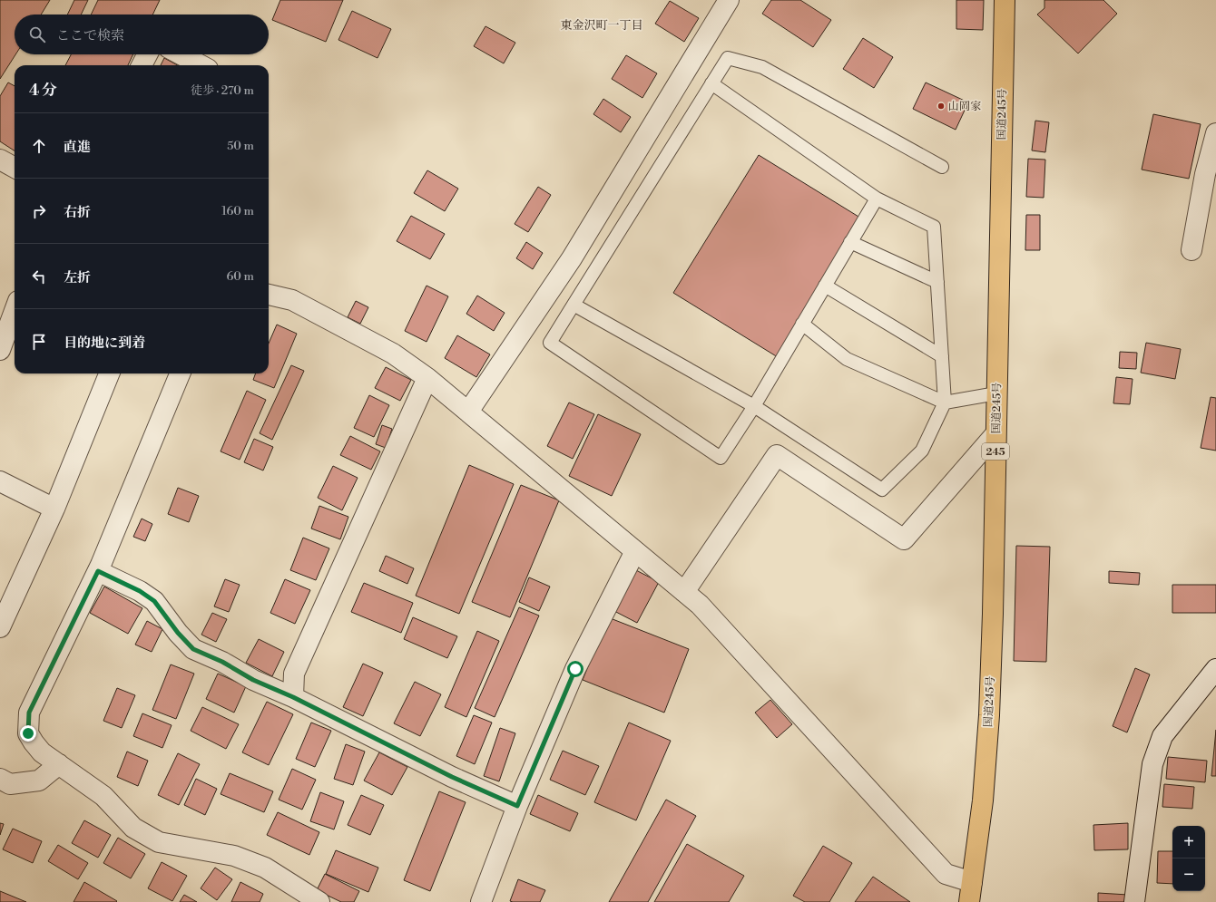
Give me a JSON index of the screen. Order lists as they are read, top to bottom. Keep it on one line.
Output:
{"streets":{"highway":["国道245号","245"]},"districts":["東金沢町一丁目"],"places":["山岡家"],"page":{"search":"ここで検索","heading":["4 分","徒歩 · 270 m"],"list":[["直進","50 m"],["右折","160 m"],["左折","60 m"],"目的地に到着"],"map_buttons":["+","−"]}}
